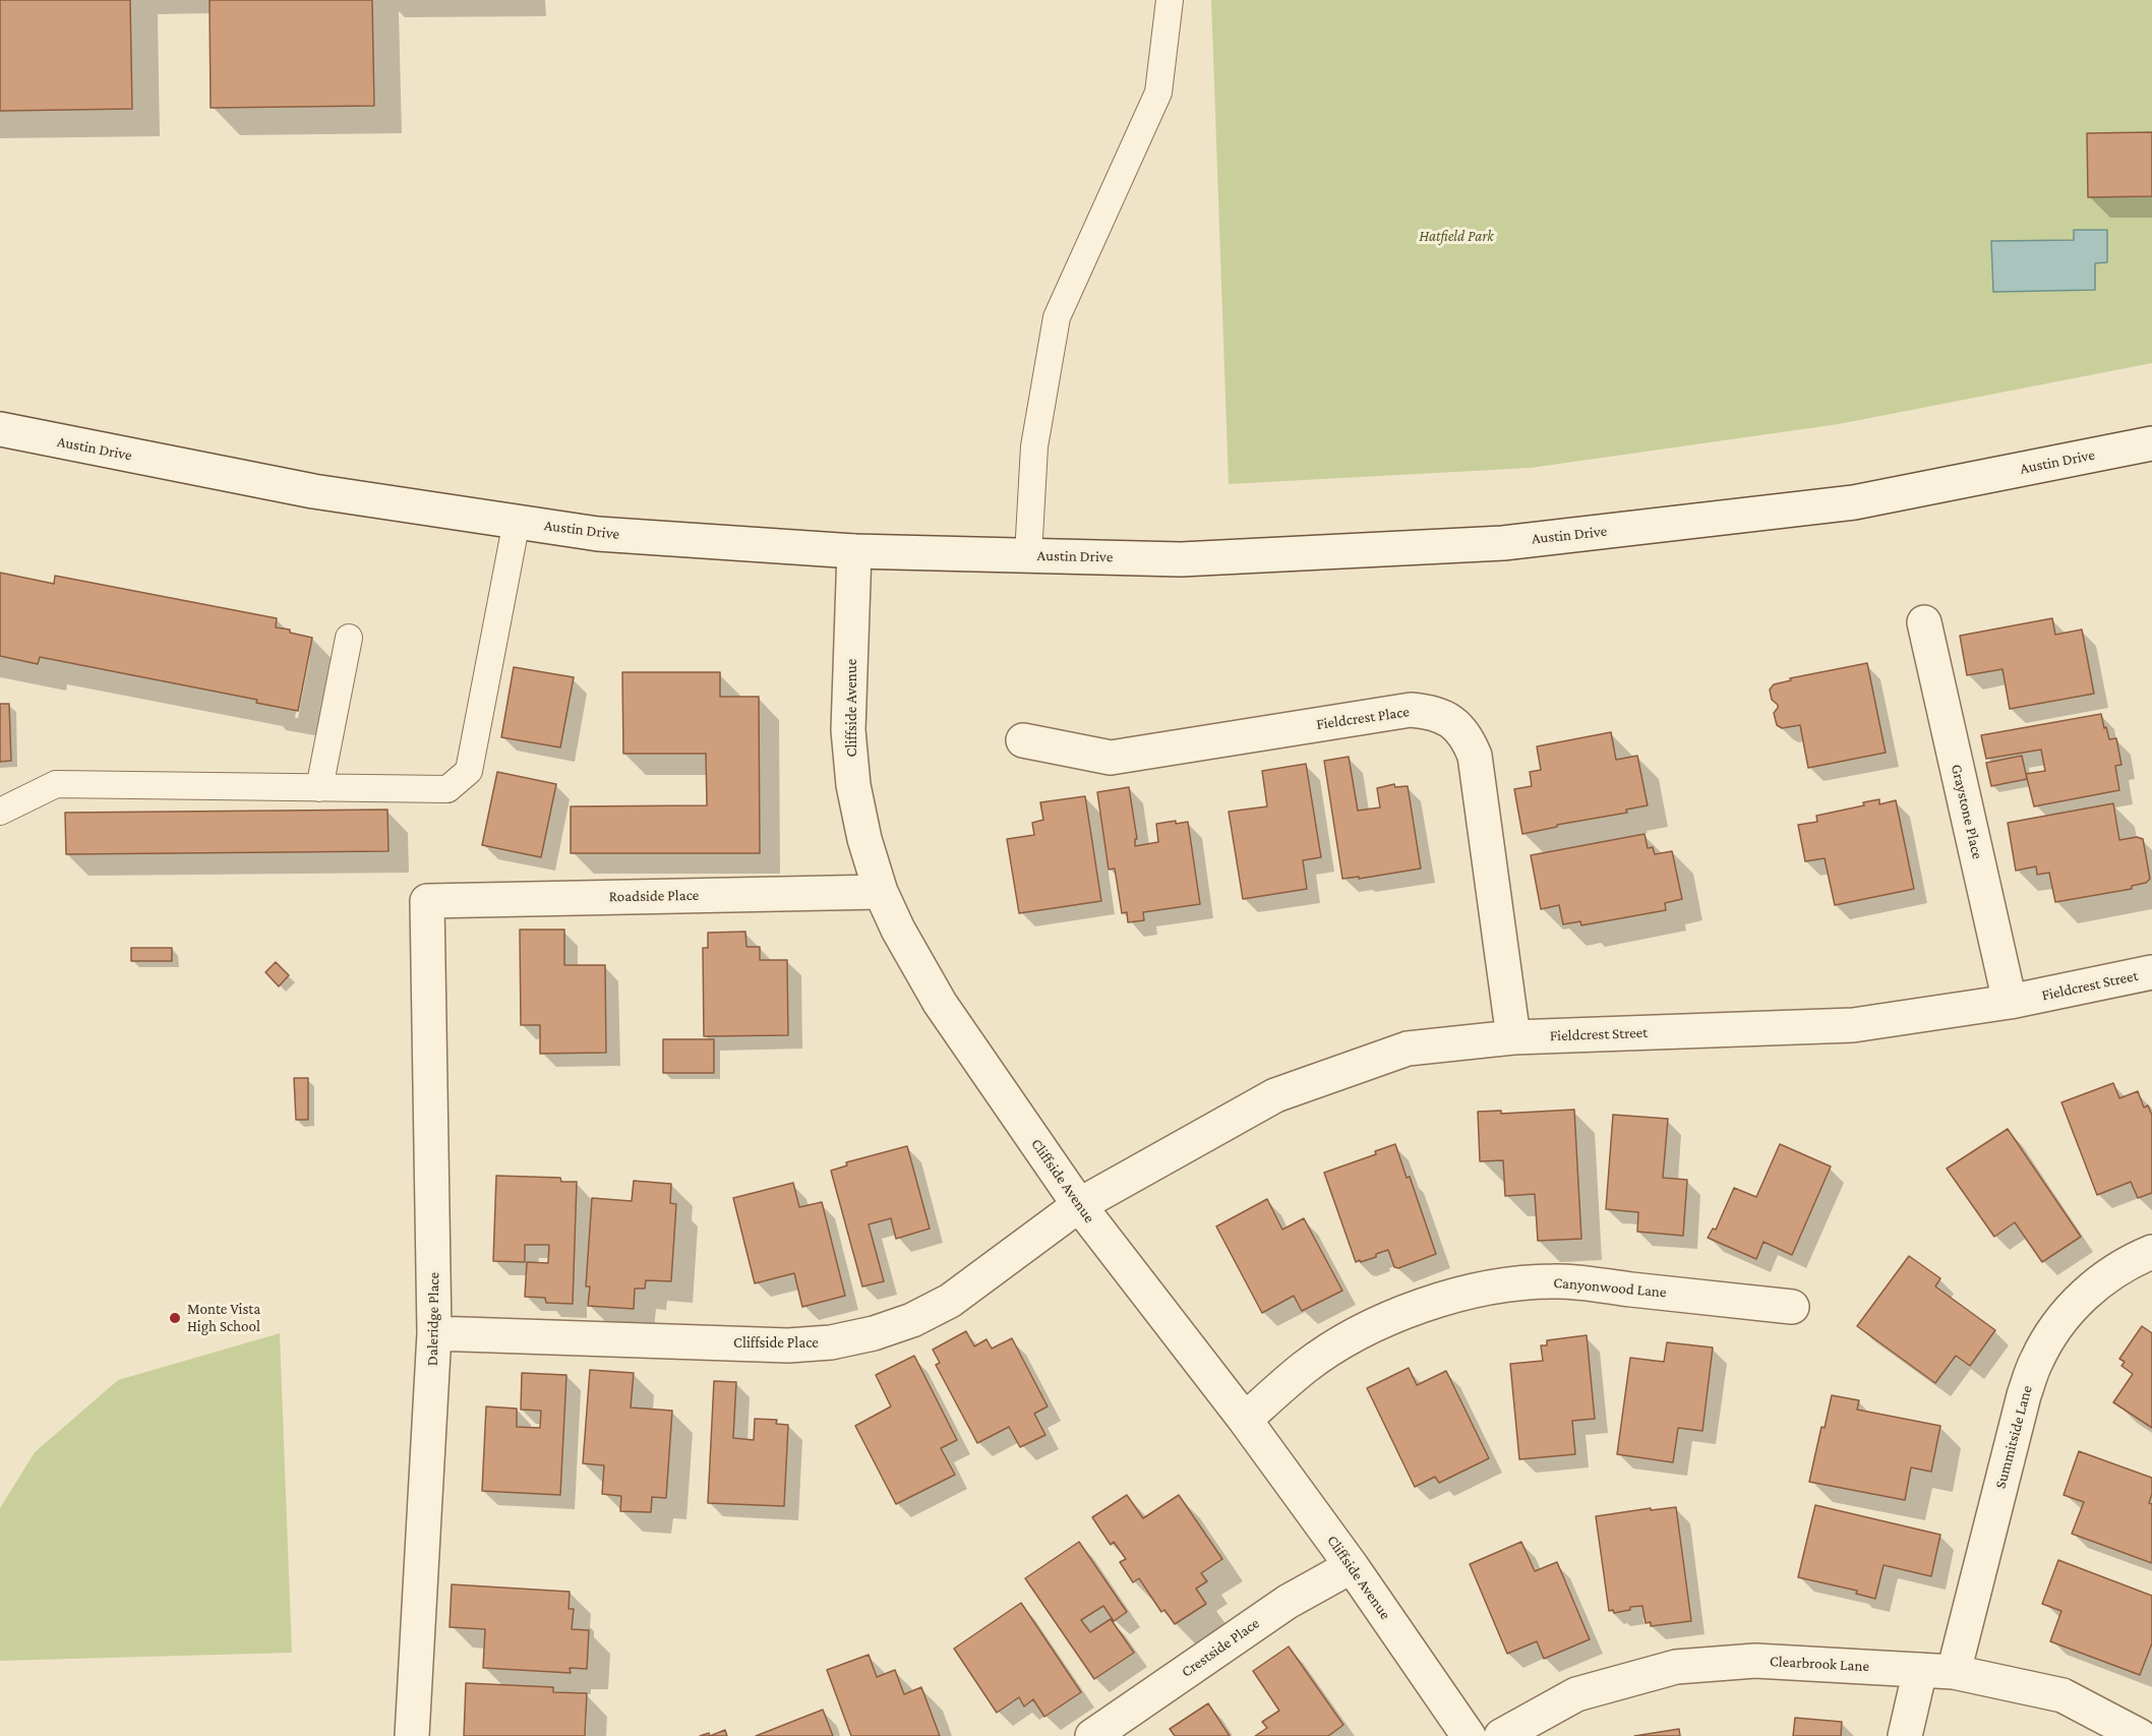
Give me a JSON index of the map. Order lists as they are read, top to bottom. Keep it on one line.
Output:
{"streets":{"street":["Austin Drive","Cliffside Avenue","Fieldcrest Place","Graystone Place","Roadside Place","Fieldcrest Street","Canyonwood Lane","Daleridge Place","Cliffside Place","Summitside Lane","Crestside Place","Clearbrook Lane"]},"crossings":[["Austin Drive","Cliffside Avenue"],["Cliffside Avenue","Roadside Place"],["Cliffside Avenue","Fieldcrest Street"],["Cliffside Avenue","Canyonwood Lane"],["Cliffside Avenue","Cliffside Place"],["Cliffside Avenue","Crestside Place"],["Fieldcrest Place","Fieldcrest Street"],["Graystone Place","Fieldcrest Street"],["Roadside Place","Daleridge Place"],["Fieldcrest Street","Cliffside Place"],["Daleridge Place","Cliffside Place"],["Summitside Lane","Clearbrook Lane"]],"parks":["Hatfield Park"],"places":["Monte Vista High School"]}
